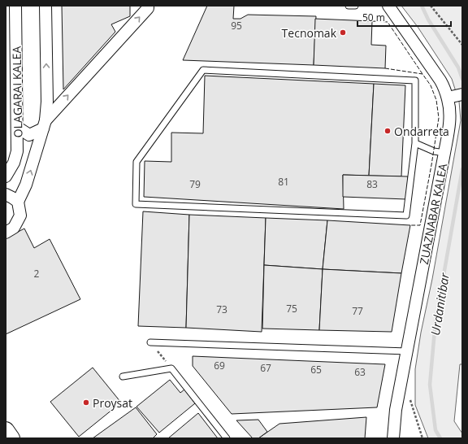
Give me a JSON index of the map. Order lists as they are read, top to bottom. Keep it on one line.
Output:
{"streets":{"street":["OLAGARAI KALEA","ZUAZNABAR KALEA"]},"water":["Urdanitibar"],"places":["Tecnomak","Ondarreta","Proysat"],"house_numbers":["95","81","79","83","2","75","73","77","69","67","65","63"],"scale_bar":"50 m"}
